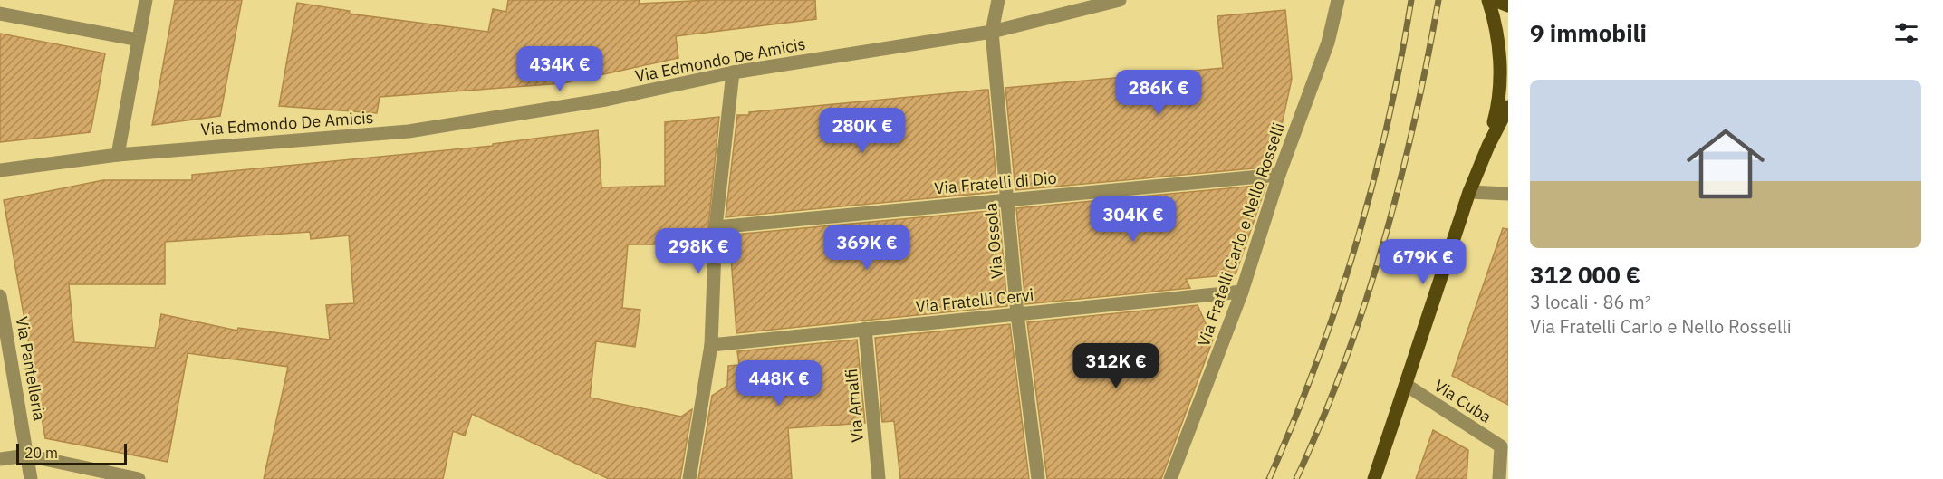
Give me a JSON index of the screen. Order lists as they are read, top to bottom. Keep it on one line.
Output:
{"streets":{"street":["Via Edmondo De Amicis","Via Fratelli di Dio","Via Fratelli Carlo e Nello Rosselli","Via Ossola","Via Fratelli Cervi","Via Pantelleria","Via Cuba","Via Amalfi"]},"crossings":[["Via Edmondo De Amicis","Via Ossola"],["Via Fratelli di Dio","Via Fratelli Carlo e Nello Rosselli"],["Via Fratelli di Dio","Via Ossola"],["Via Fratelli Carlo e Nello Rosselli","Via Fratelli Cervi"],["Via Ossola","Via Fratelli Cervi"],["Via Fratelli Cervi","Via Amalfi"]],"scale_bar":"20 m","page":{"heading":"9 immobili","price":["434K €","286K €","280K €","304K €","369K €","298K €","679K €","312K €","448K €"],"list":[{"name":"312 000 €","note":"3 locali · 86 m² · Via Fratelli Carlo e Nello Rosselli"}],"scale":"20 m"}}
